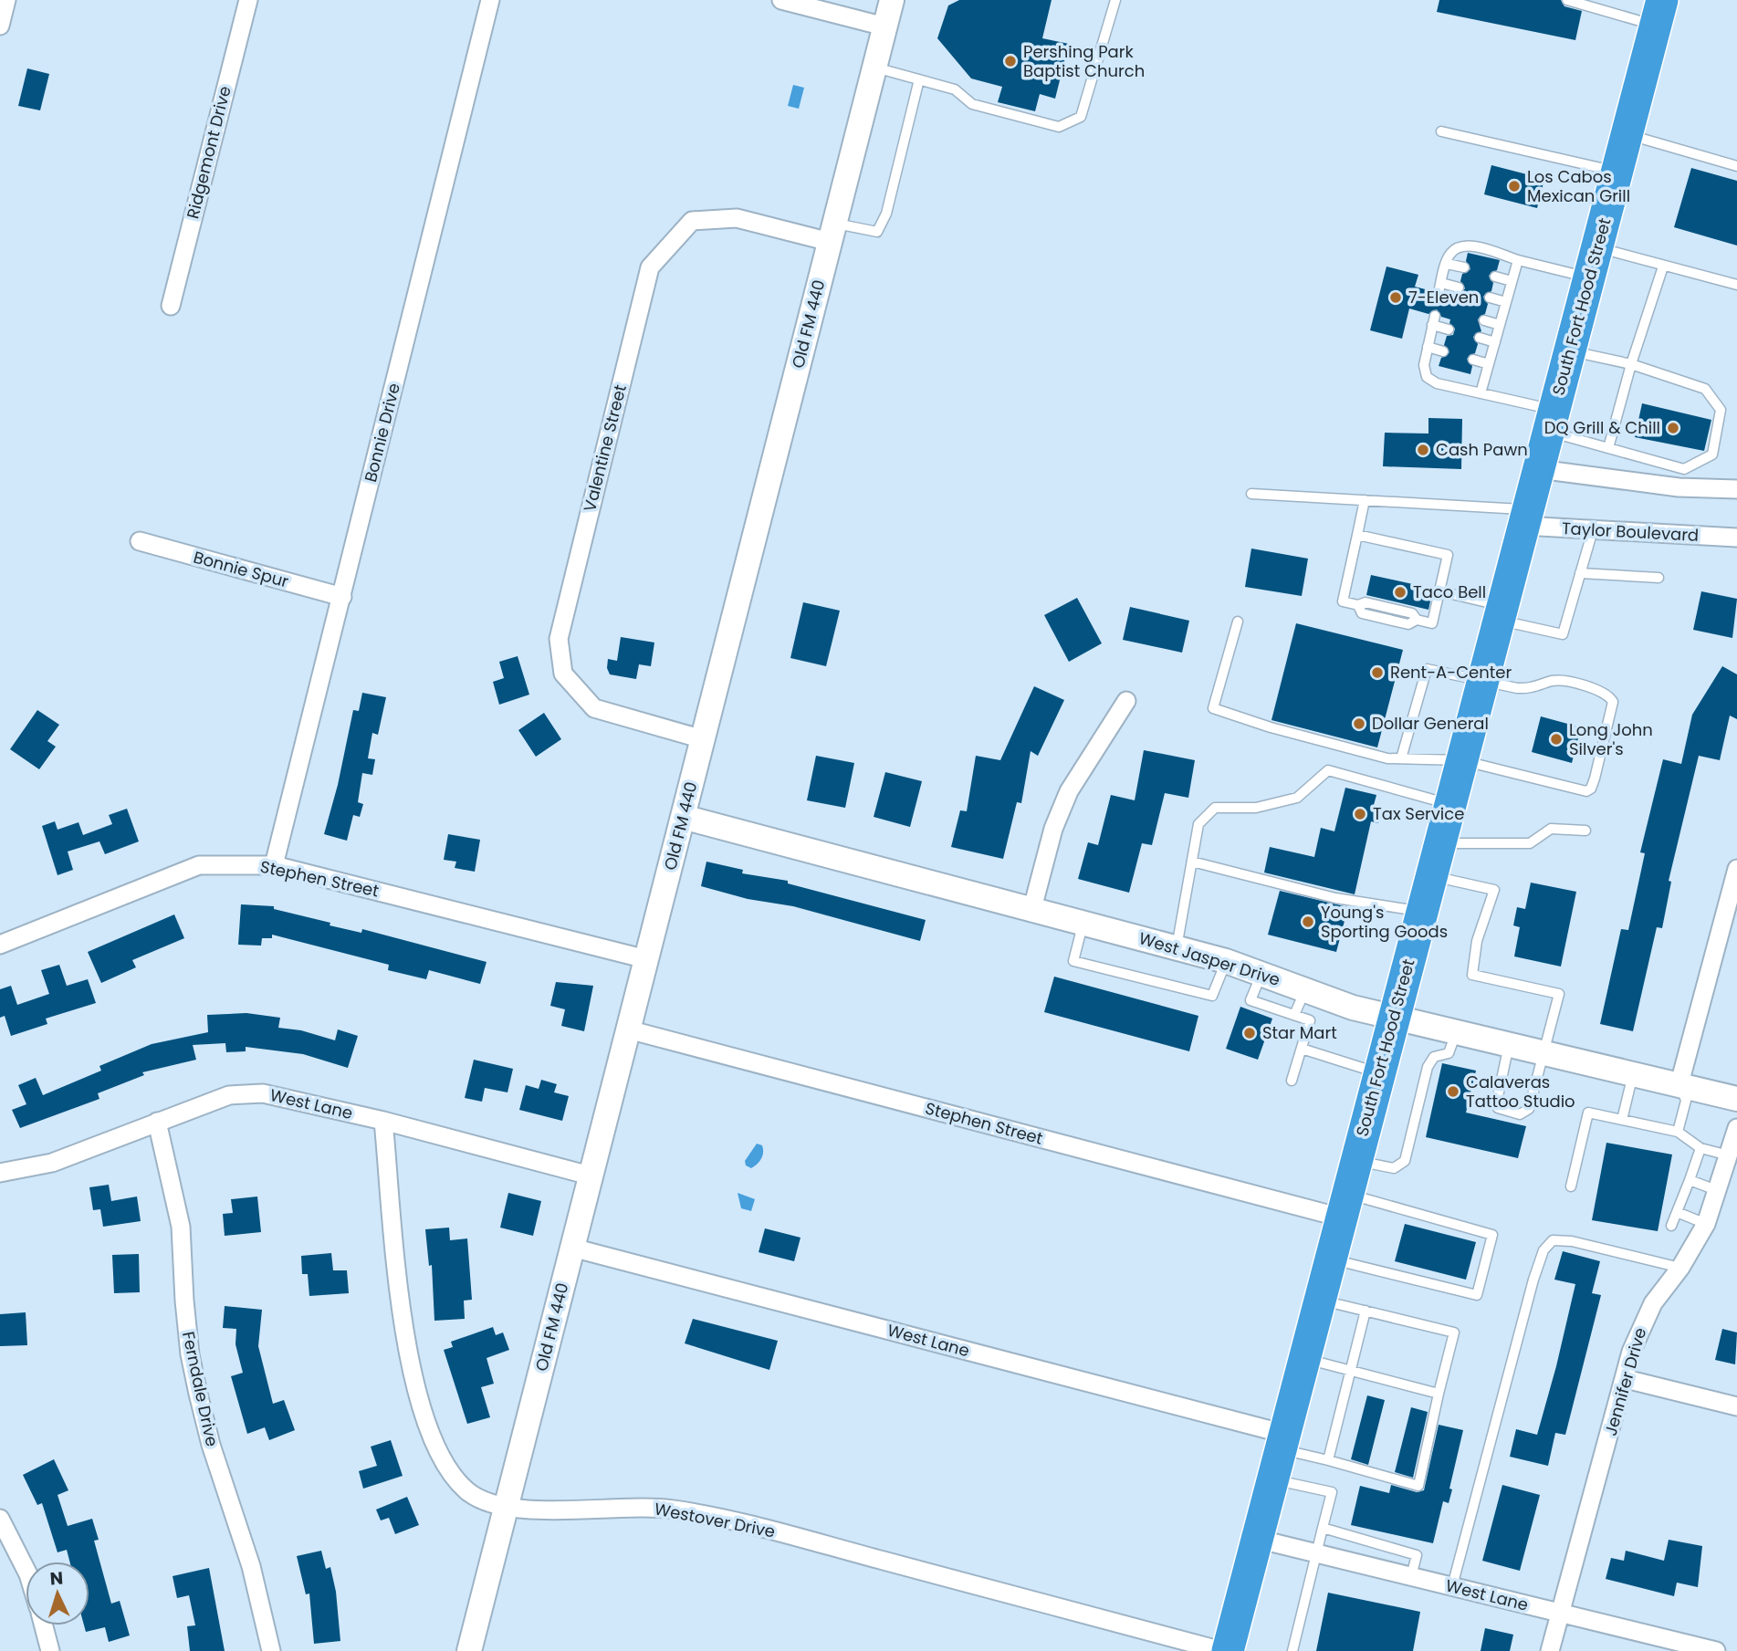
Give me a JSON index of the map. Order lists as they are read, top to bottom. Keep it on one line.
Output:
{"streets":{"highway":["South Fort Hood Street"],"street":["Ridgemont Drive","Old FM 440","Bonnie Drive","Valentine Street","Taylor Boulevard","Bonnie Spur","Stephen Street","West Jasper Drive","West Lane","Jennifer Drive","Ferndale Drive","Westover Drive"]},"crossings":[["South Fort Hood Street","Taylor Boulevard"],["South Fort Hood Street","Stephen Street"],["South Fort Hood Street","West Jasper Drive"],["South Fort Hood Street","West Lane"],["Old FM 440","Valentine Street"],["Old FM 440","Stephen Street"],["Old FM 440","West Jasper Drive"],["Old FM 440","West Lane"],["Old FM 440","Westover Drive"],["Bonnie Drive","Bonnie Spur"],["Bonnie Drive","Stephen Street"],["West Lane","Jennifer Drive"],["West Lane","Ferndale Drive"],["West Lane","Westover Drive"]],"places":["Pershing Park Baptist Church","Los Cabos Mexican Grill","7-Eleven","DQ Grill & Chill","Cash Pawn","Taco Bell","Rent-A-Center","Dollar General","Long John Silver's","Tax Service","Young's Sporting Goods","Star Mart","Calaveras Tattoo Studio"],"north":"top"}
